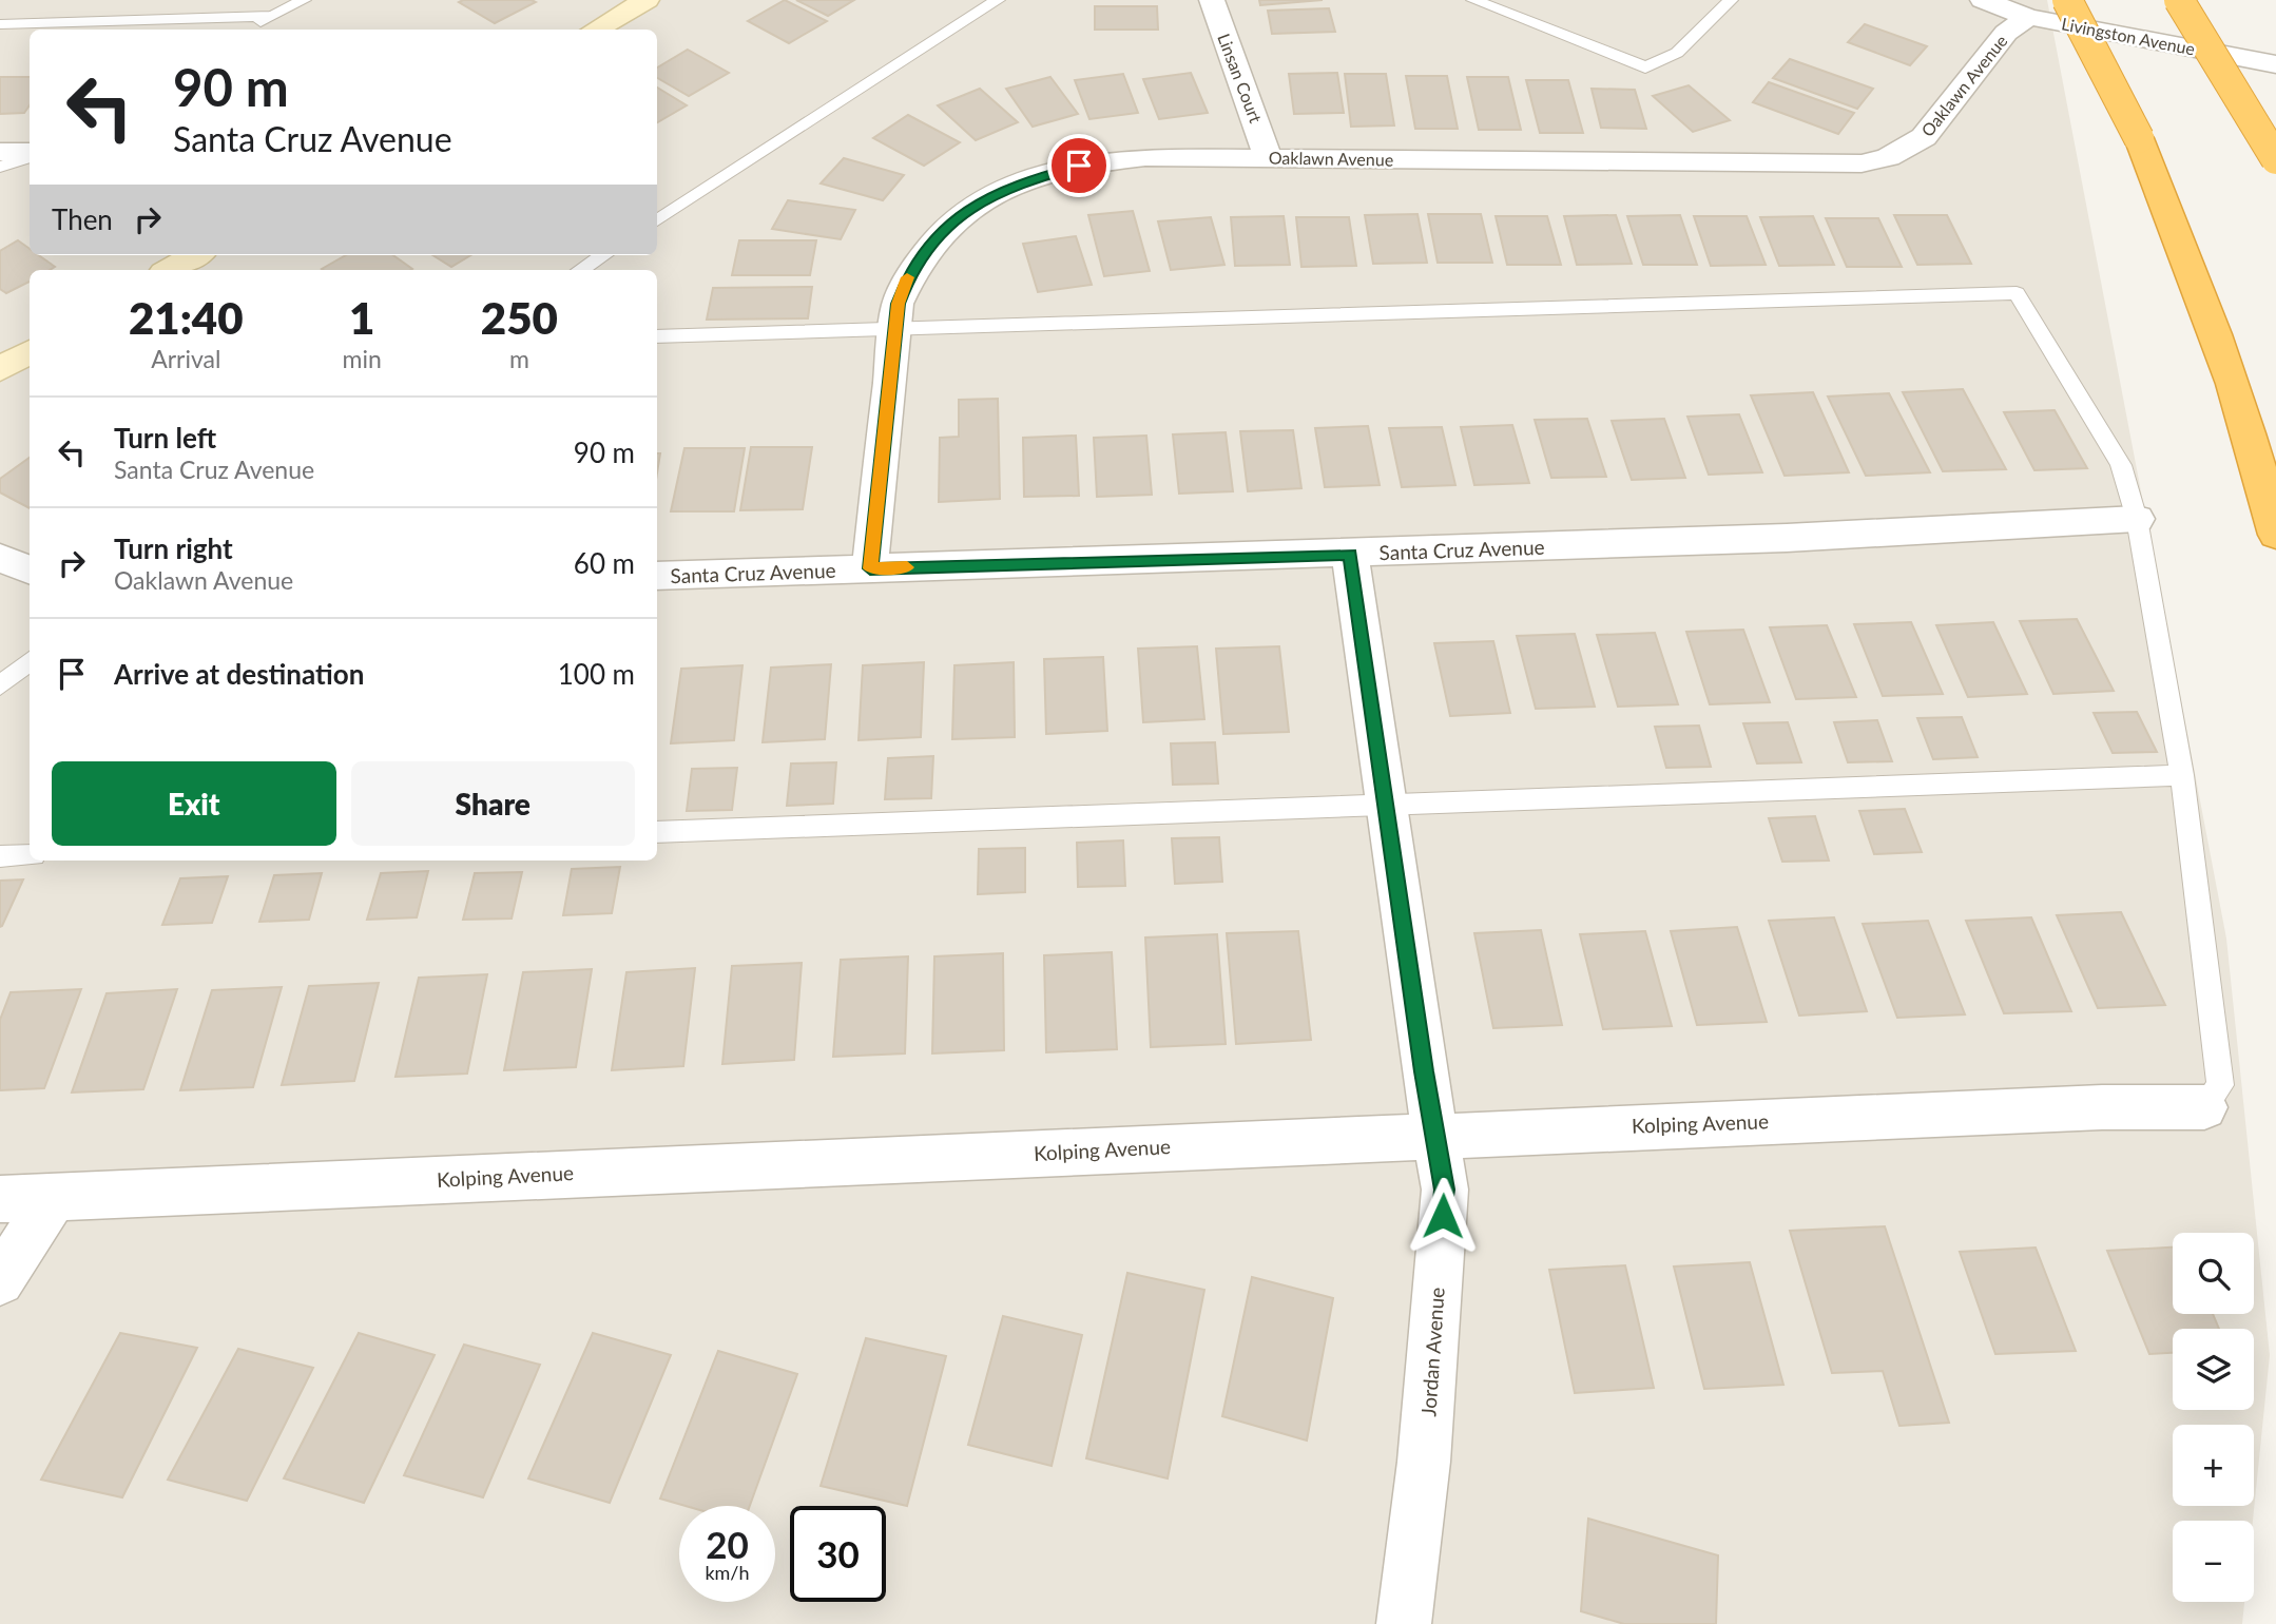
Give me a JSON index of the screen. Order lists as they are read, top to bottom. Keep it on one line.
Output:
{"streets":{"street":["Livingston Avenue","Linsan Court","Oaklawn Avenue","Santa Cruz Avenue","Kolping Avenue","Jordan Avenue"]},"crossings":[["Livingston Avenue","Oaklawn Avenue"],["Linsan Court","Oaklawn Avenue"],["Oaklawn Avenue","Santa Cruz Avenue"],["Santa Cruz Avenue","Jordan Avenue"],["Kolping Avenue","Jordan Avenue"]],"page":{"turn":["90 m","Santa Cruz Avenue"],"then":"Then","eta":["21:40","Arrival","1","min","250","m"],"list":[{"name":"Turn left","note":"Santa Cruz Avenue","value":"90 m"},{"name":"Turn right","note":"Oaklawn Avenue","value":"60 m"},{"name":"Arrive at destination","value":"100 m"}],"buttons":["Exit","Share"],"map_buttons":["+","−"],"speed":"20 km/h","limit":"30"}}
